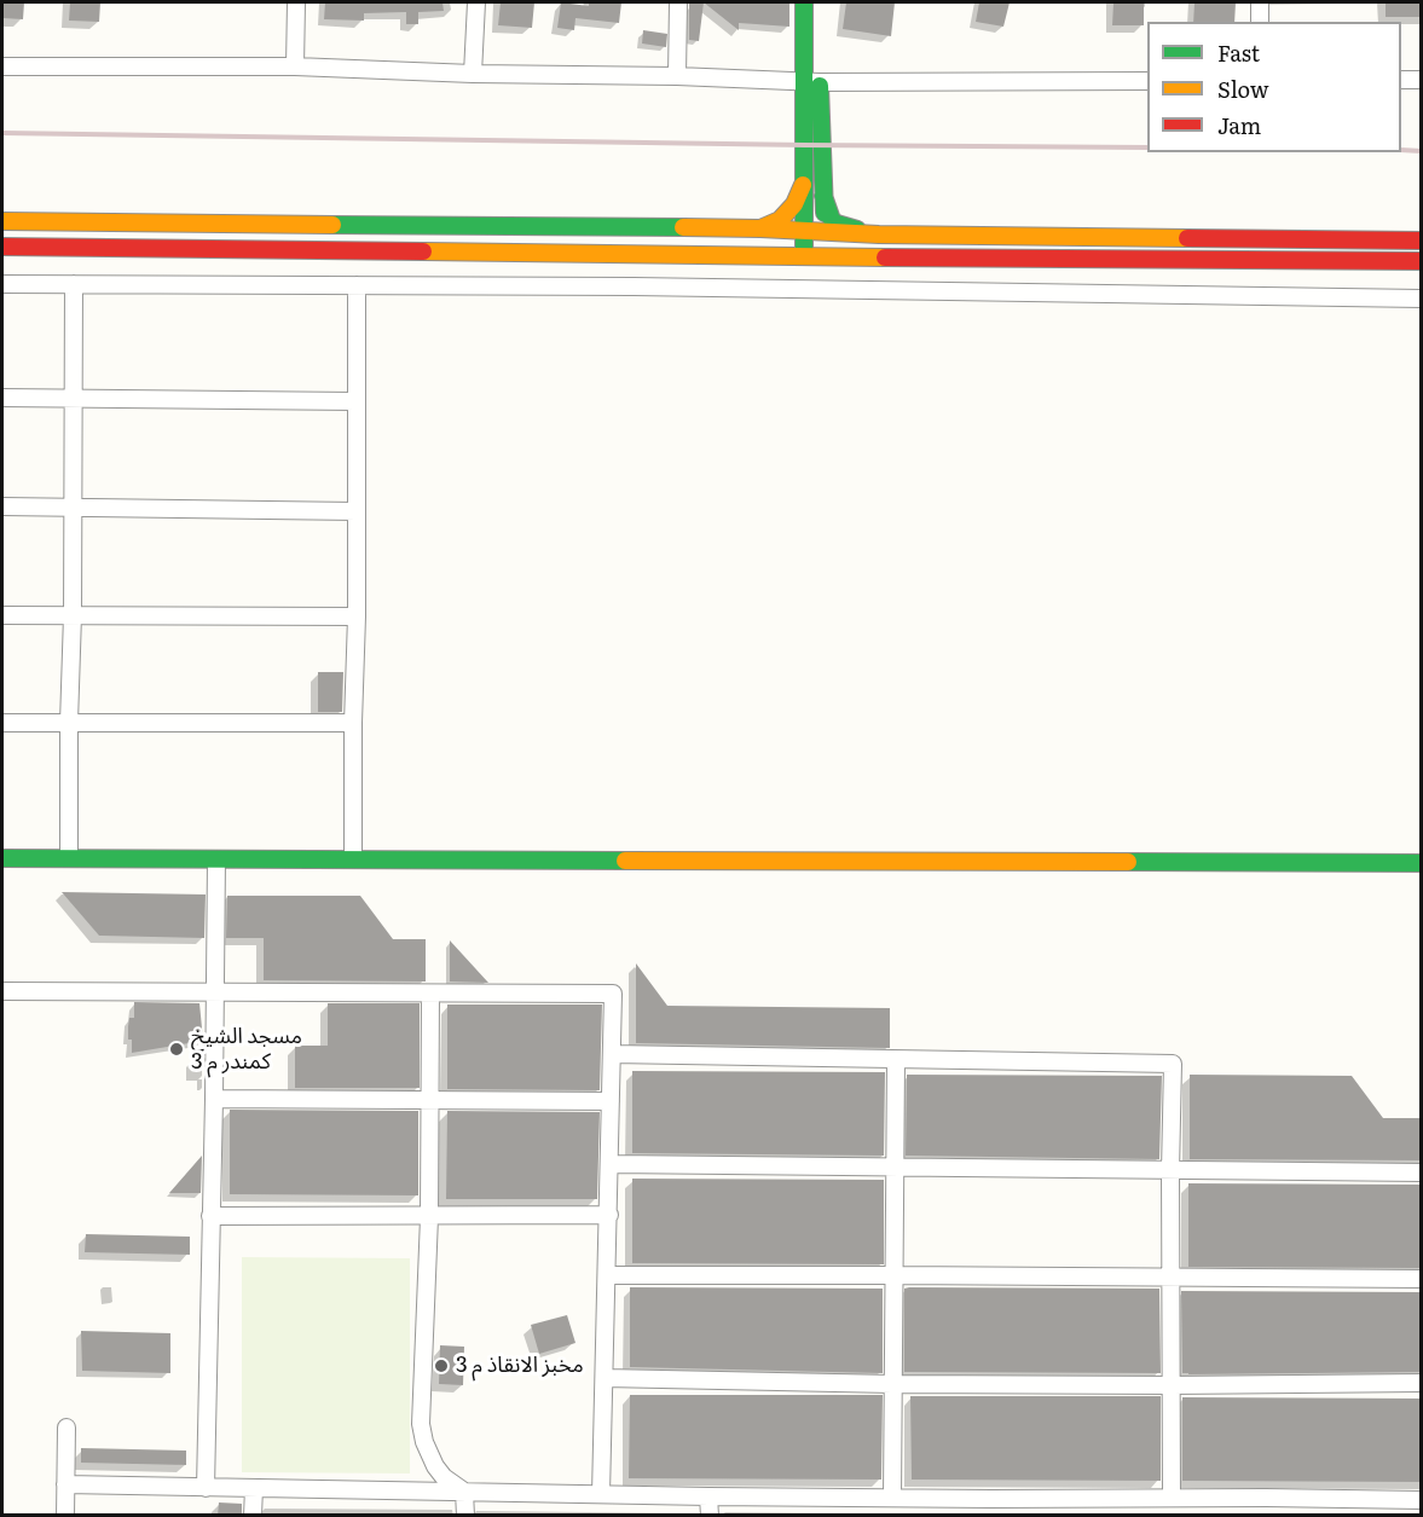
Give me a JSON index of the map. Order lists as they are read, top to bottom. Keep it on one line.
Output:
{"places":["مسجد الشيخ كمندر م 3","مخبز الانقاذ م 3"],"legend":["Fast","Slow","Jam"]}
